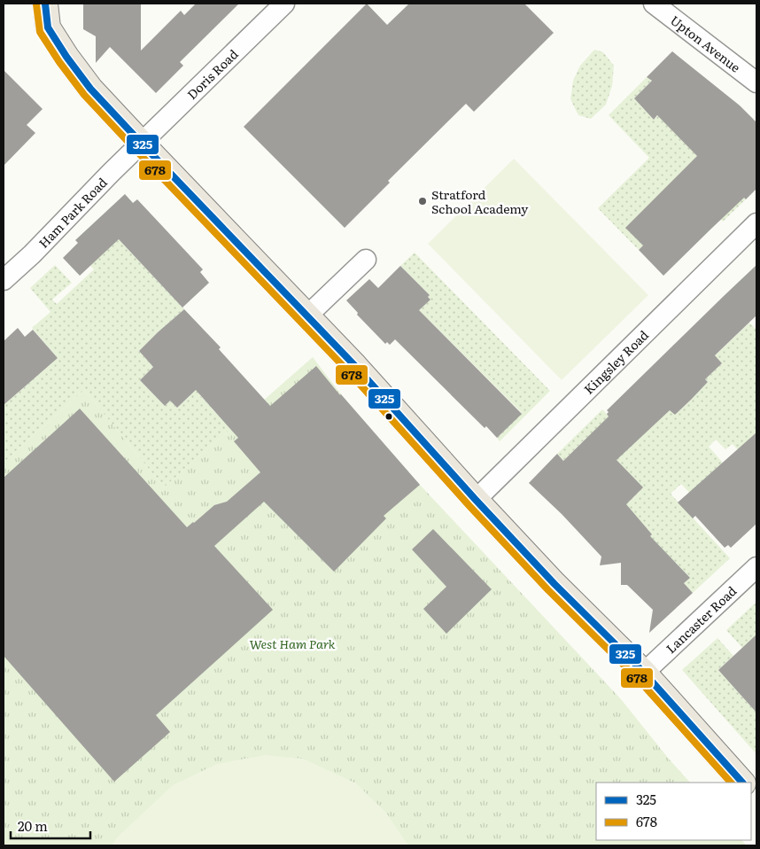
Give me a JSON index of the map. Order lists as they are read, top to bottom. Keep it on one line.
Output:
{"streets":{"street":["Upton Avenue","Doris Road","Ham Park Road","Kingsley Road","Lancaster Road"]},"crossings":[["Doris Road","Ham Park Road"]],"parks":["West Ham Park"],"places":["Stratford School Academy"],"lines":["transit line 325","transit line 678"],"legend":["325","678"],"scale_bar":"20 m"}
